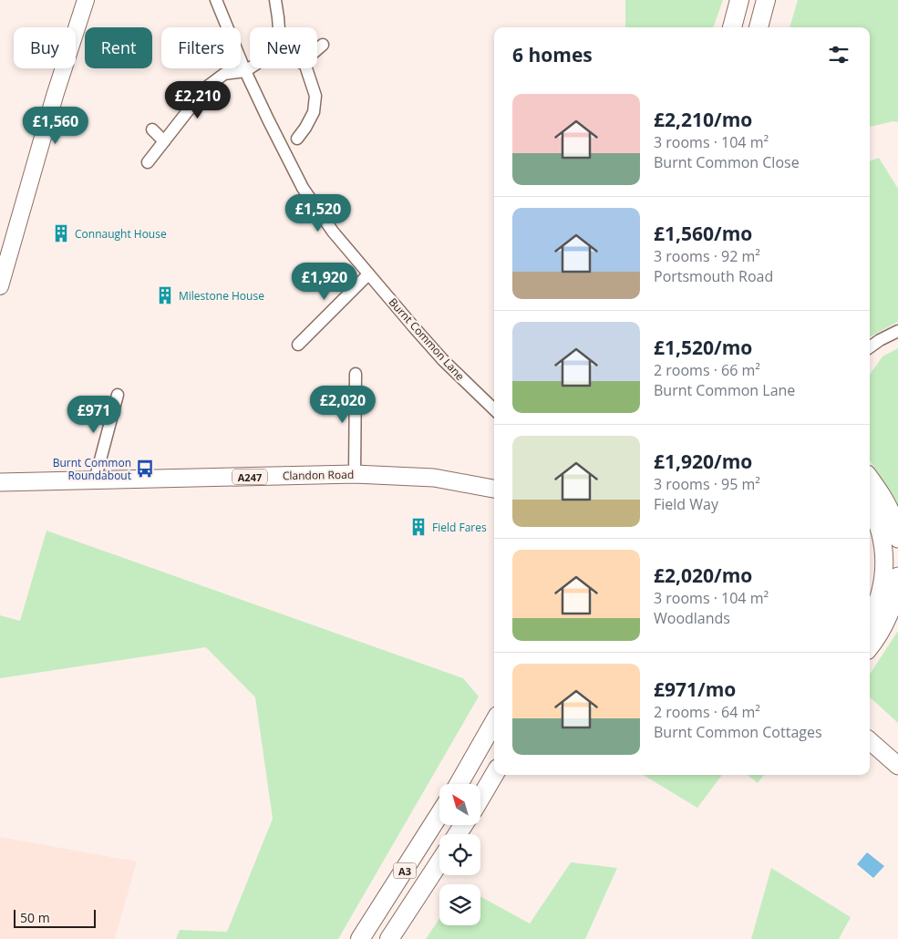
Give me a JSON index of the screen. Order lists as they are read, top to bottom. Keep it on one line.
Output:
{"streets":{"highway":["A3"],"main road":["Clandon Road","A247"],"street":["Burnt Common Lane"]},"places":{"building":["Connaught House","Milestone House","Field Fares"],"bus stop":["Burnt Common Roundabout"]},"scale_bar":"50 m","north":"top left","page":{"chip":["Buy","Rent","Filters","New"],"heading":"6 homes","price":["£2,210","£1,560","£1,520","£1,920","£2,020","£971"],"list":[{"name":"£2,210/mo","note":"3 rooms · 104 m² · Burnt Common Close"},{"name":"£1,560/mo","note":"3 rooms · 92 m² · Portsmouth Road"},{"name":"£1,520/mo","note":"2 rooms · 66 m² · Burnt Common Lane"},{"name":"£1,920/mo","note":"3 rooms · 95 m² · Field Way"},{"name":"£2,020/mo","note":"3 rooms · 104 m² · Woodlands"},{"name":"£971/mo","note":"2 rooms · 64 m² · Burnt Common Cottages"}],"scale":"50 m"}}
